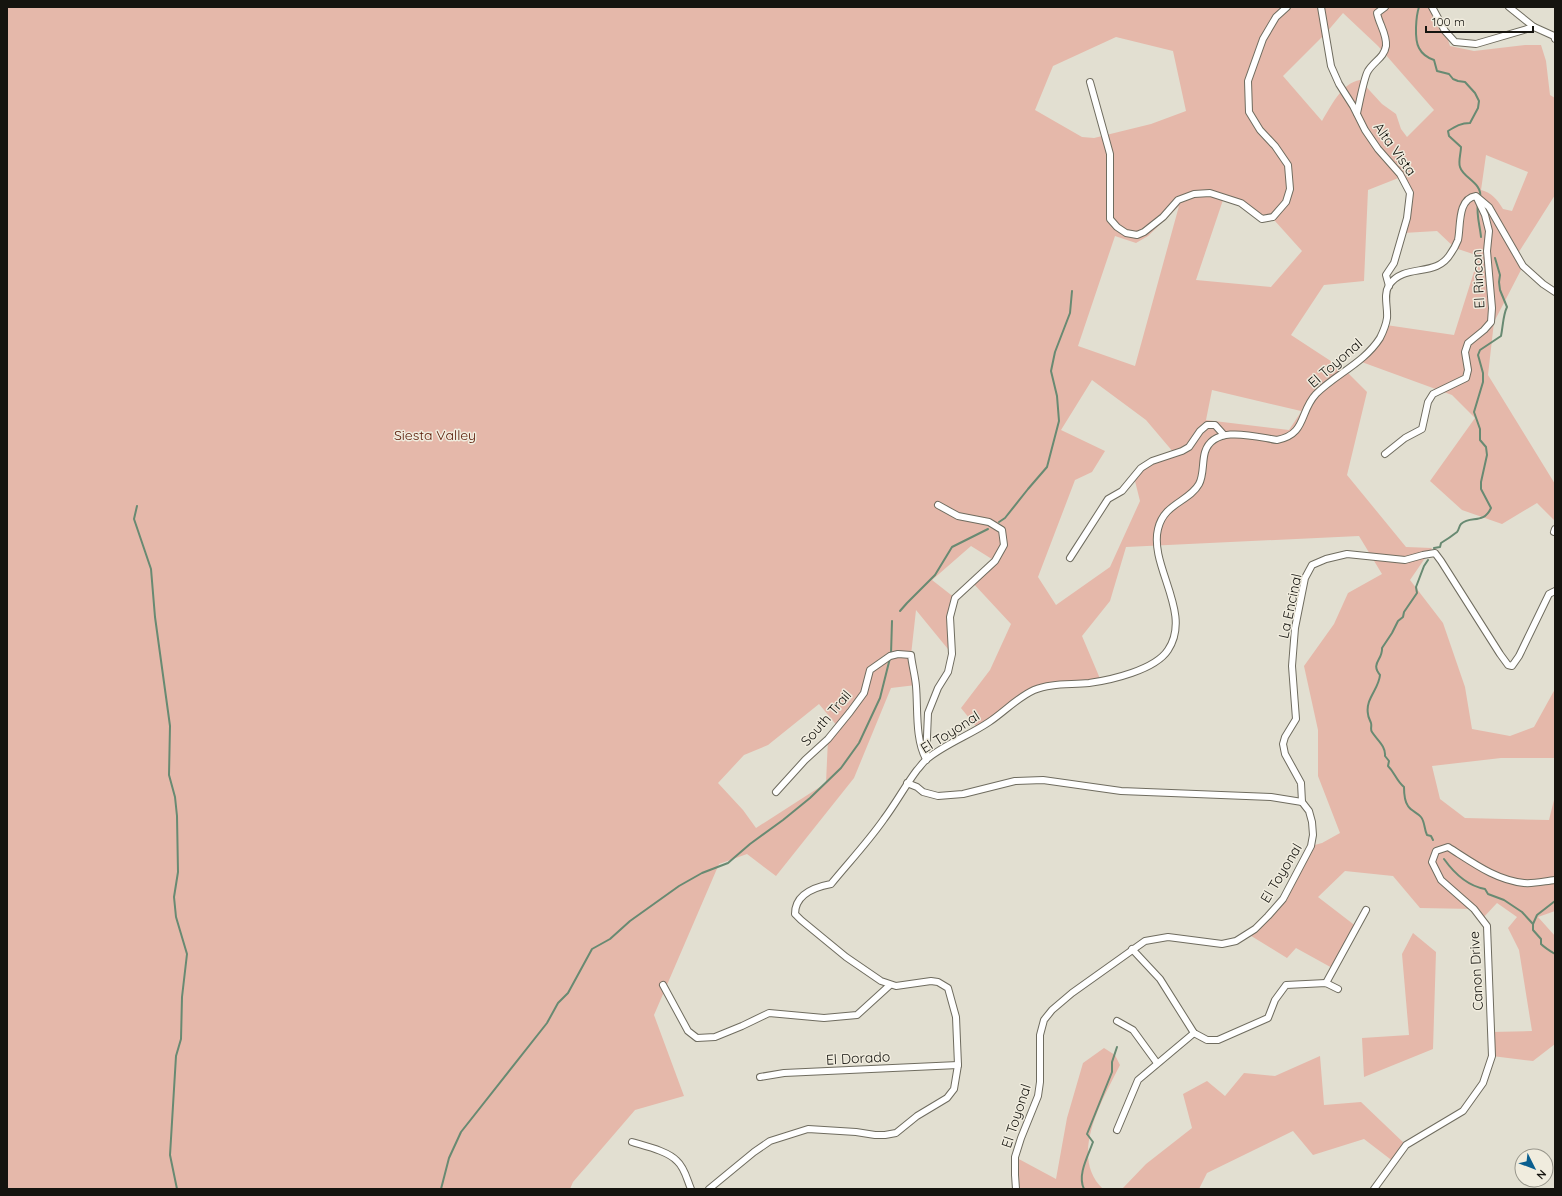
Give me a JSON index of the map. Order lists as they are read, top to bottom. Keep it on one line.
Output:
{"streets":{"street":["Alta Vista","El Rincon","El Toyonal","La Encinal","South Trail","Canon Drive","El Dorado"]},"crossings":[["Alta Vista","El Toyonal"],["El Toyonal","La Encinal"],["El Toyonal","South Trail"]],"parks":["Siesta Valley"],"scale_bar":"100 m","north":"bottom right"}
